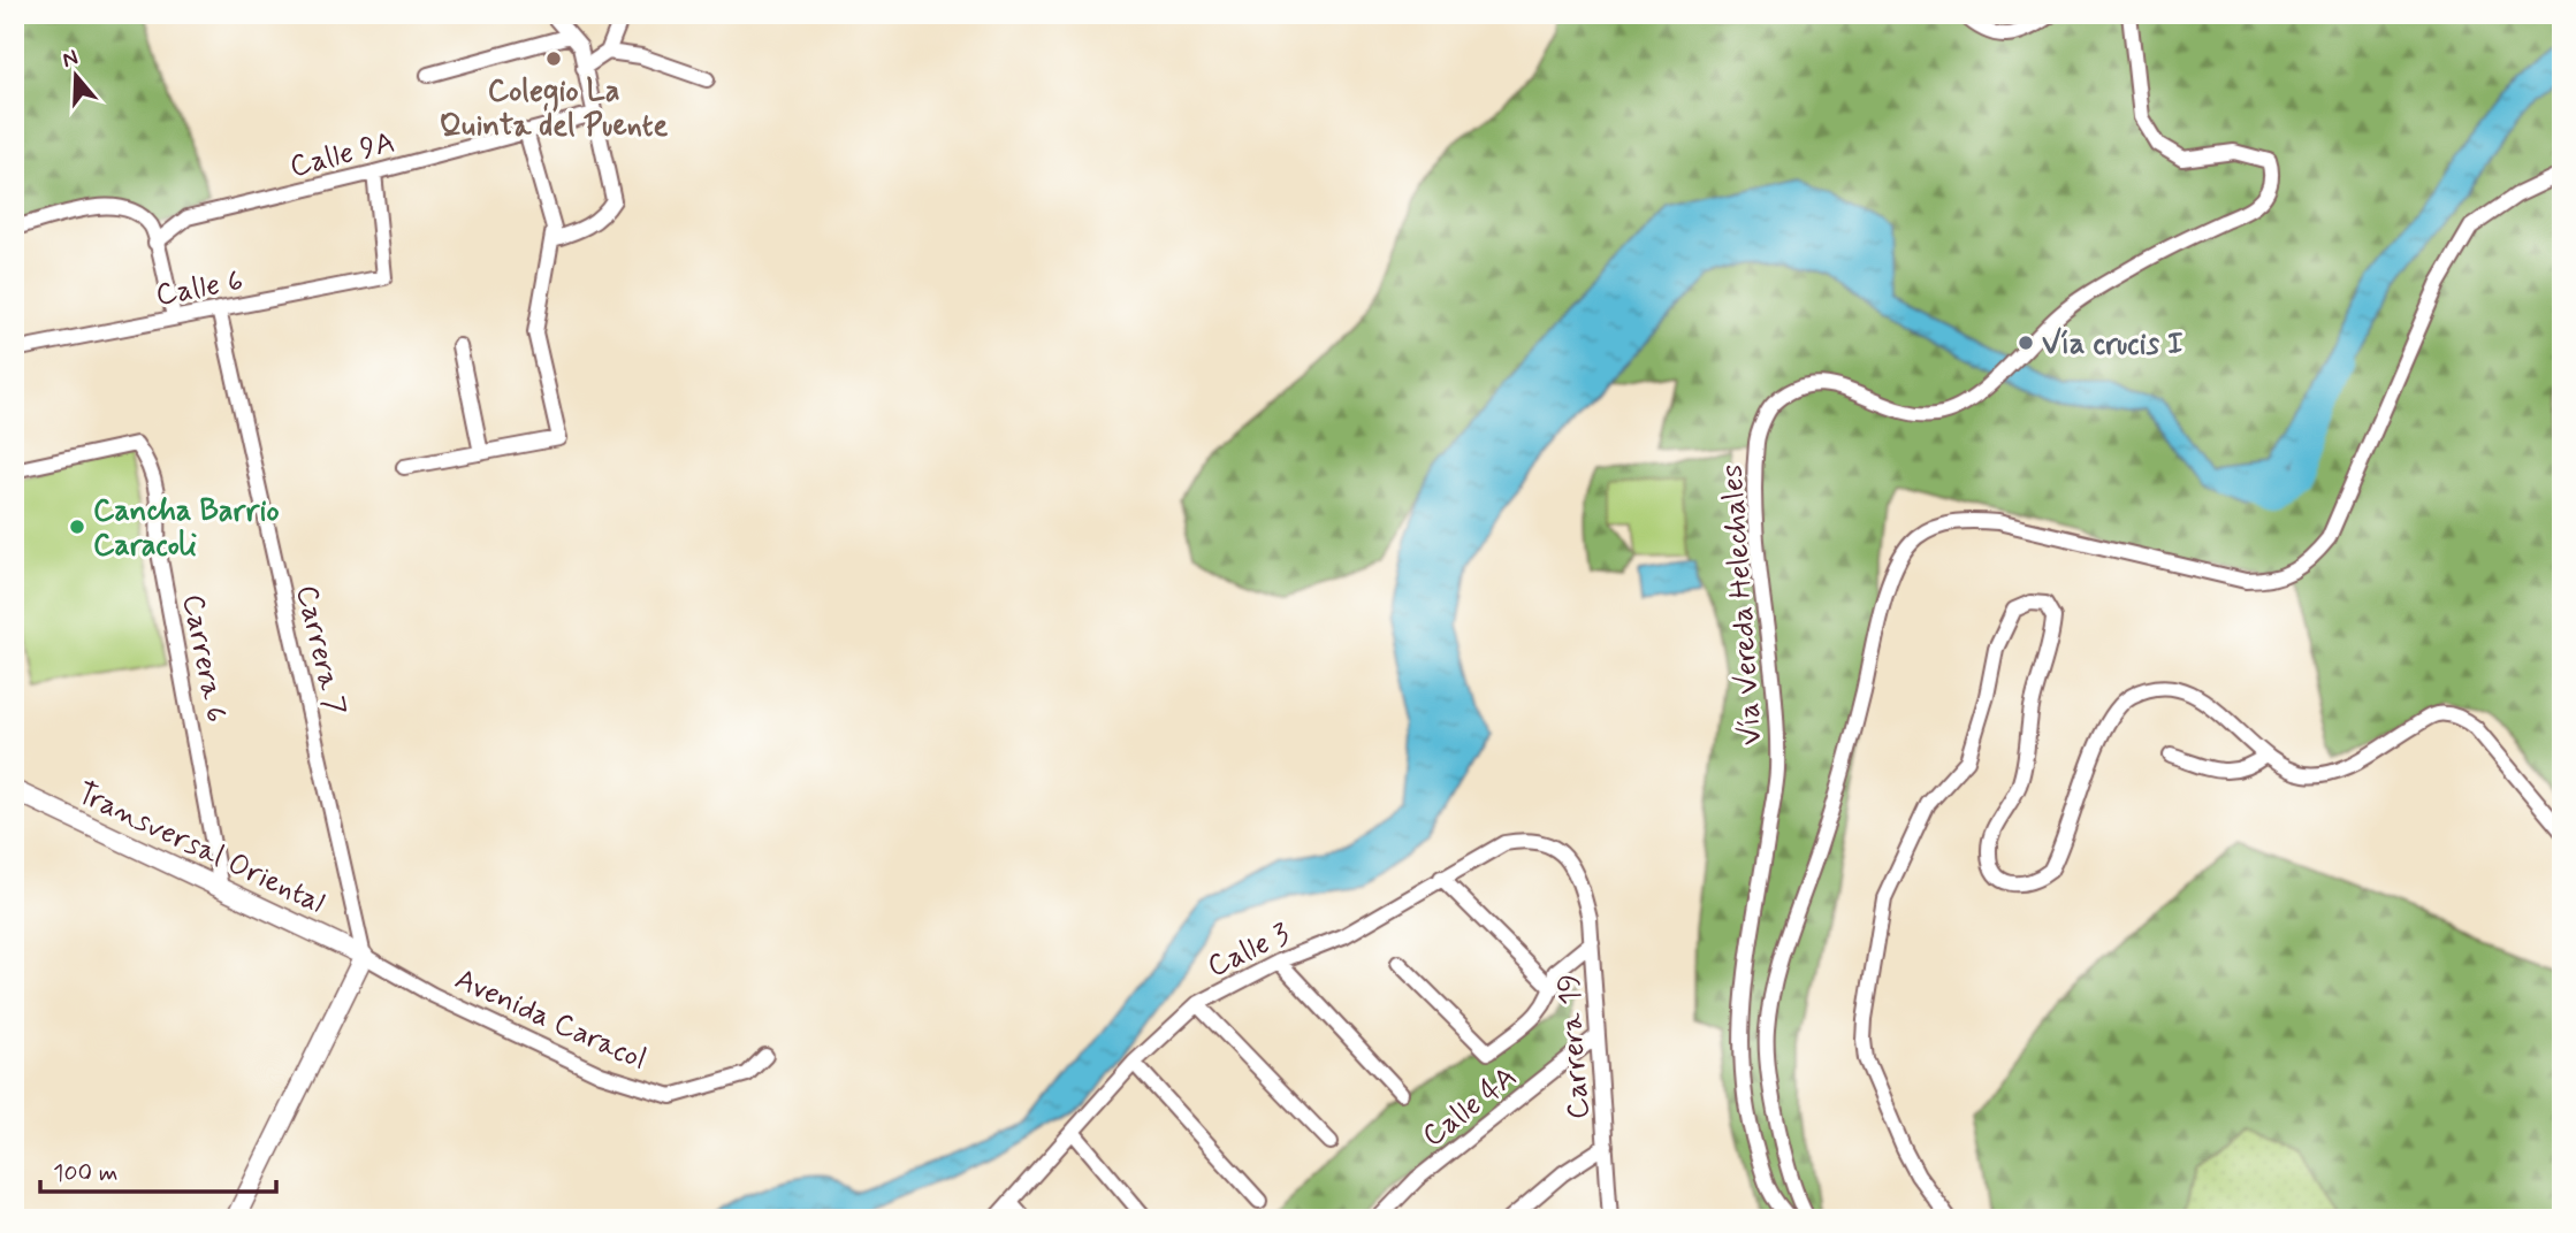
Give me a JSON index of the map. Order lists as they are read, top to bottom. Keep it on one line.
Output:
{"streets":{"main road":["Transversal Oriental"],"street":["Calle 9A","Calle 6","Vía Vereda Helechales","Carrera 7","Carrera 6","Calle 3","Avenida Caracol","Carrera 19","Calle 4A"]},"crossings":[["Calle 9A","Calle 6"],["Calle 6","Carrera 7"],["Carrera 7","Transversal Oriental"],["Carrera 7","Avenida Caracol"],["Carrera 6","Transversal Oriental"],["Transversal Oriental","Avenida Caracol"],["Calle 3","Carrera 19"],["Carrera 19","Calle 4A"]],"places":["Colegio La Quinta del Puente","Vía crucis I","Cancha Barrio Caracoli"],"scale_bar":"100 m","north":"top"}
